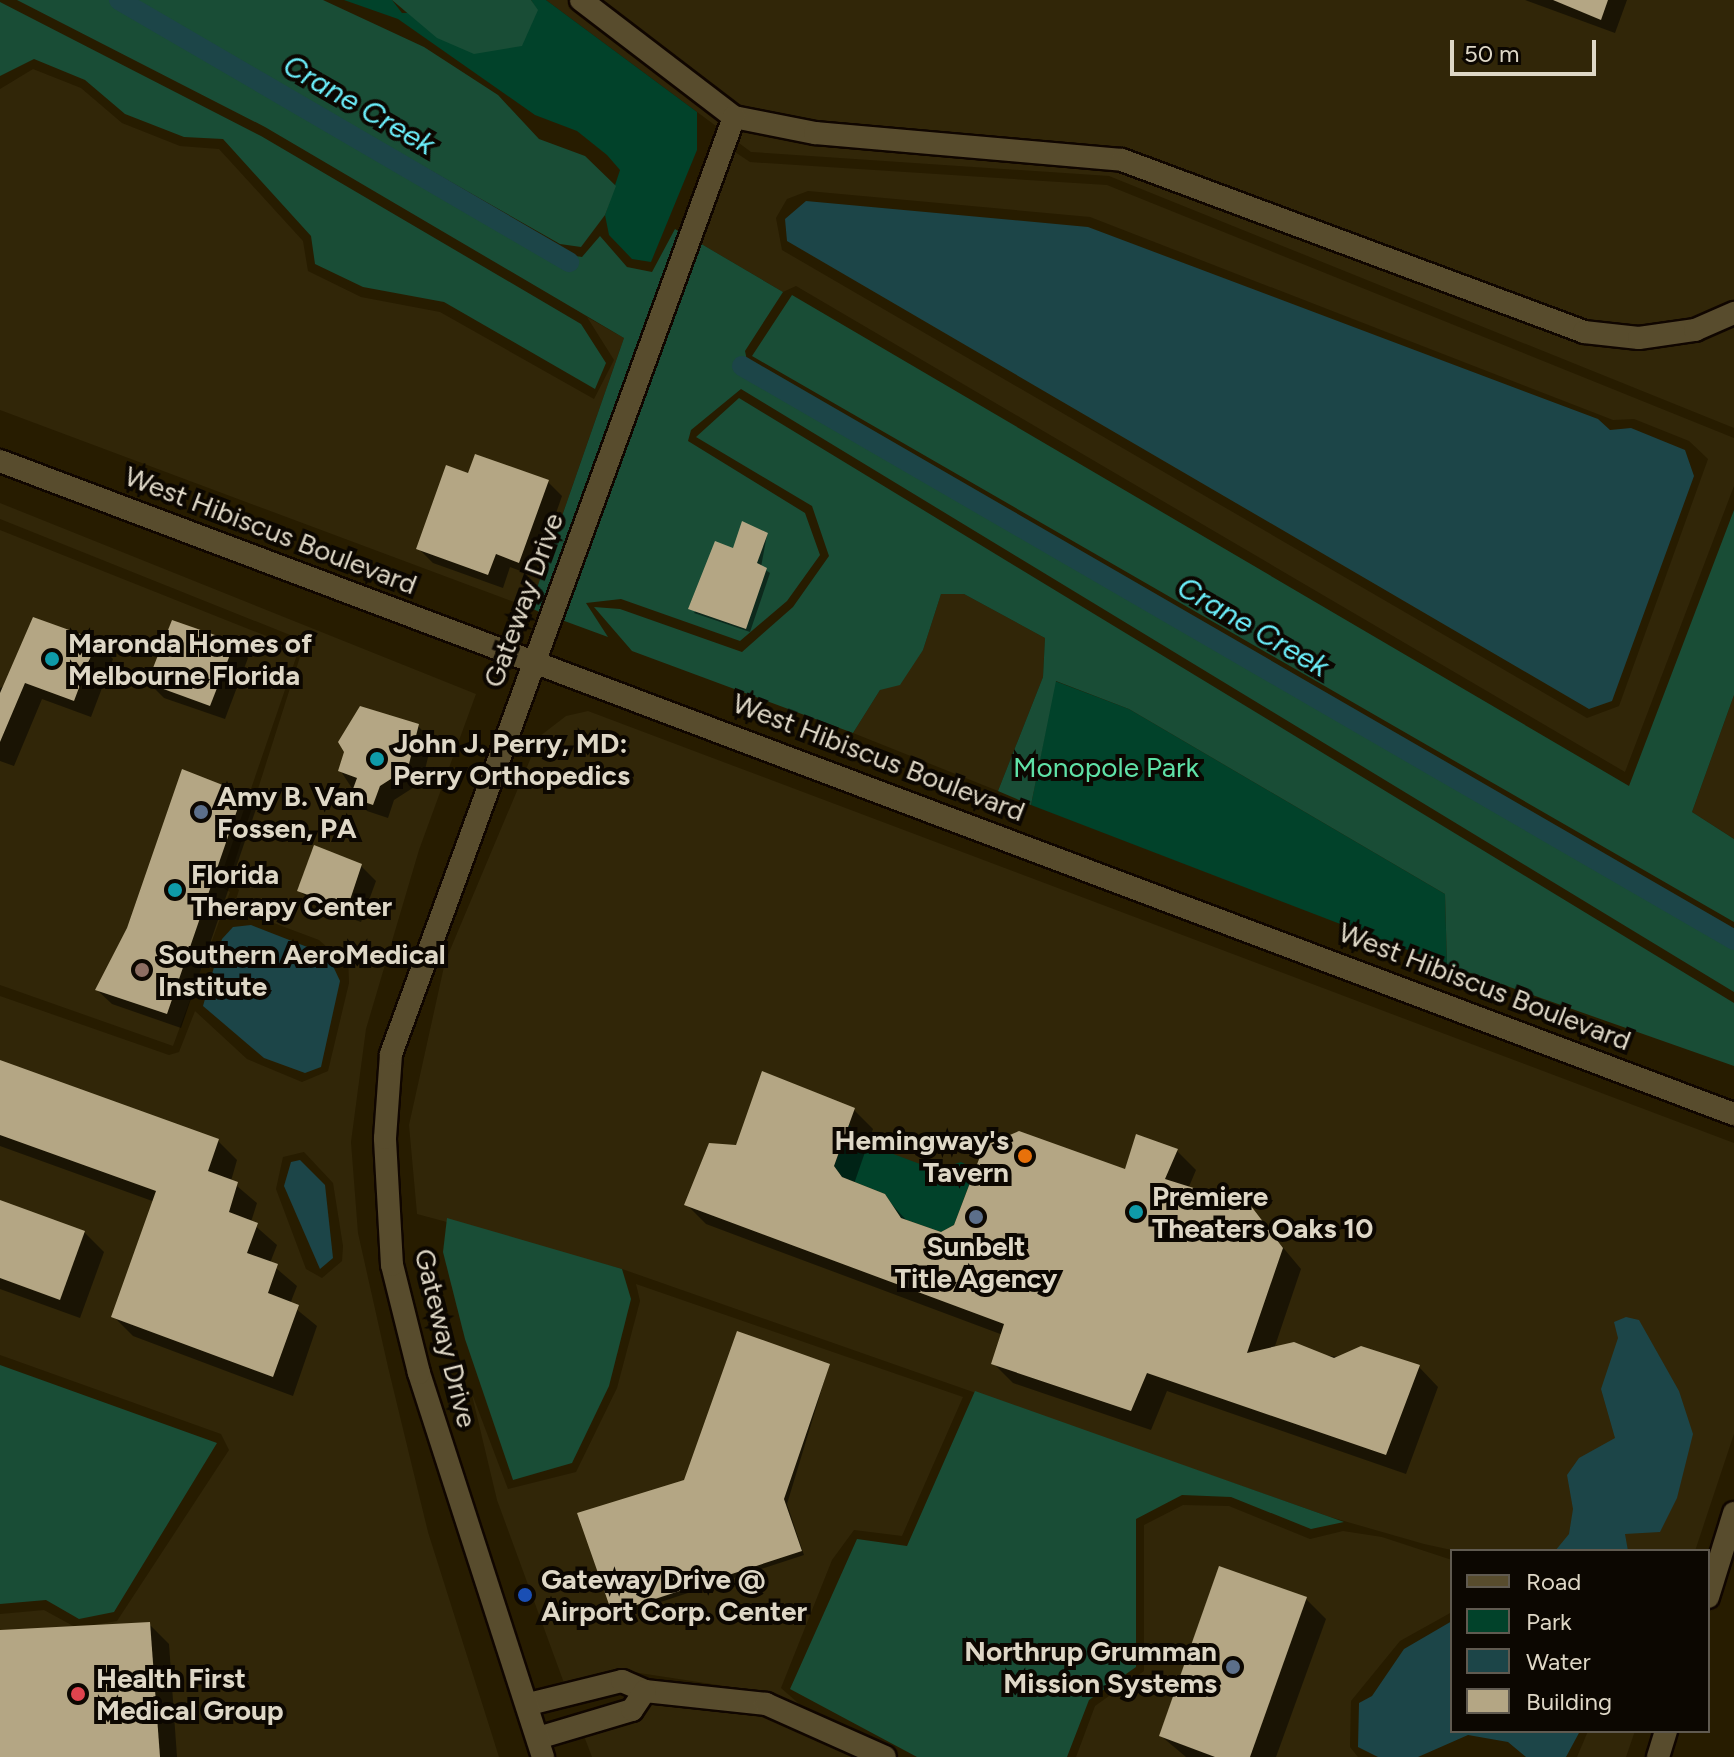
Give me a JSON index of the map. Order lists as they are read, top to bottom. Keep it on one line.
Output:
{"streets":{"street":["West Hibiscus Boulevard","Gateway Drive"]},"crossings":[["West Hibiscus Boulevard","Gateway Drive"]],"water":["Crane Creek"],"parks":["Monopole Park"],"places":["Maronda Homes of Melbourne Florida","John J. Perry, MD: Perry Orthopedics","Amy B. Van Fossen, PA","Florida Therapy Center","Southern AeroMedical Institute","Hemingway's Tavern","Premiere Theaters Oaks 10","Sunbelt Title Agency","Gateway Drive @ Airport Corp. Center","Northrup Grumman Mission Systems","Health First Medical Group"],"legend":["Road","Park","Water","Building"],"scale_bar":"50 m"}
